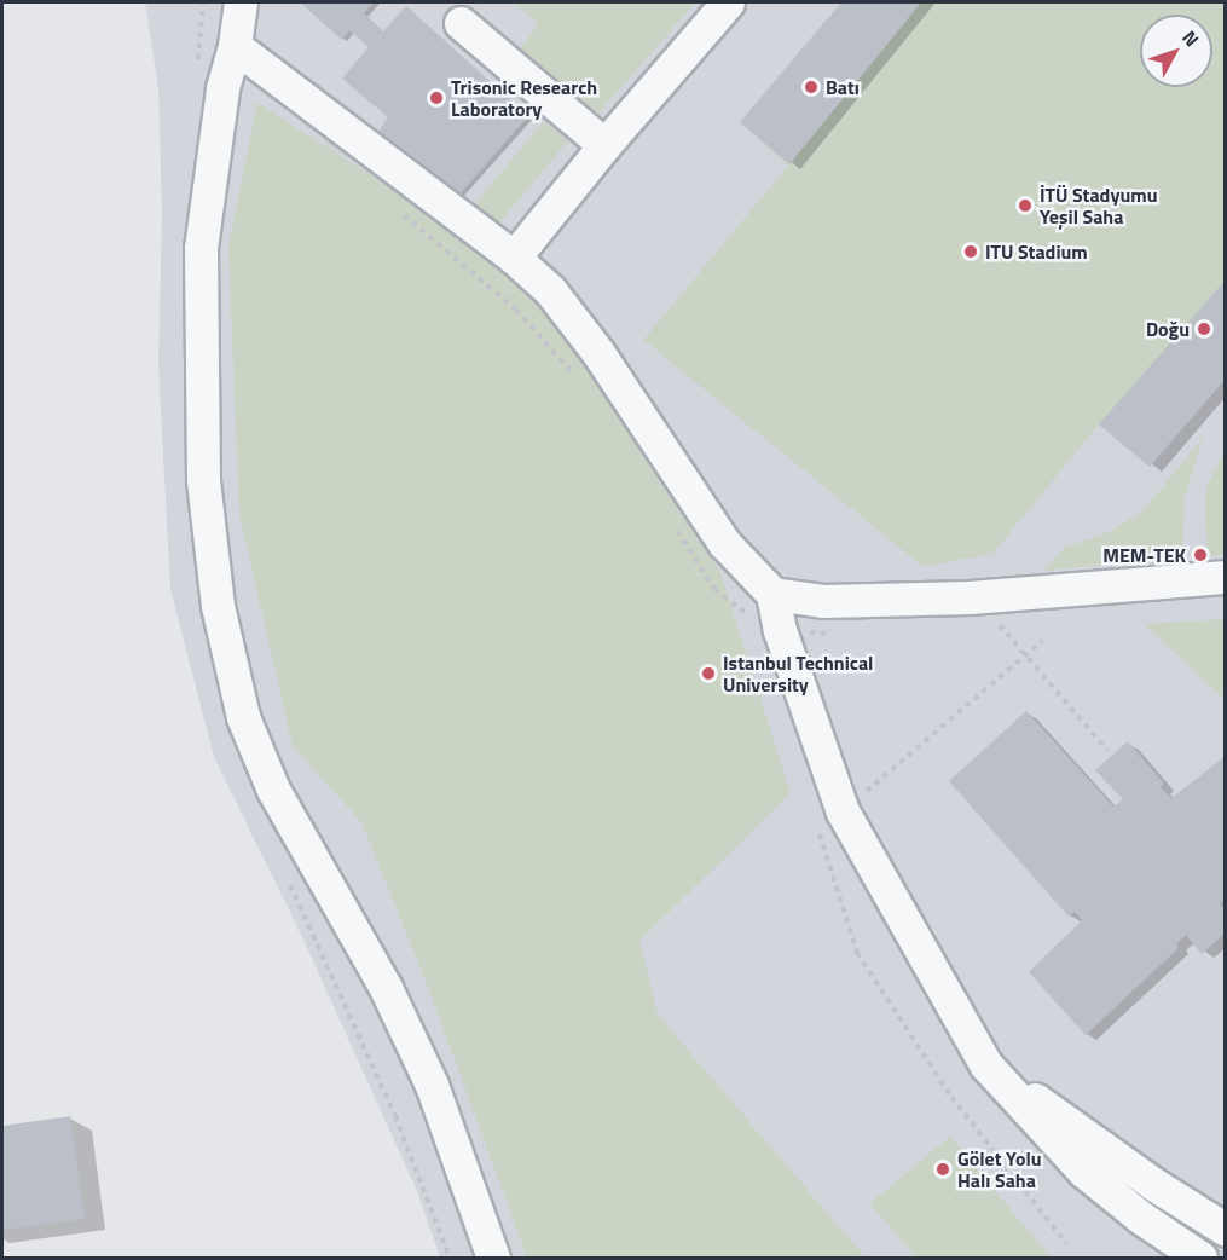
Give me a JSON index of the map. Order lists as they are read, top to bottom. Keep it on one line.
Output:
{"places":["Batı","Trisonic Research Laboratory","İTÜ Stadyumu Yeşil Saha","ITU Stadium","Doğu","MEM-TEK","Istanbul Technical University","Gölet Yolu Halı Saha"],"north":"top right"}
